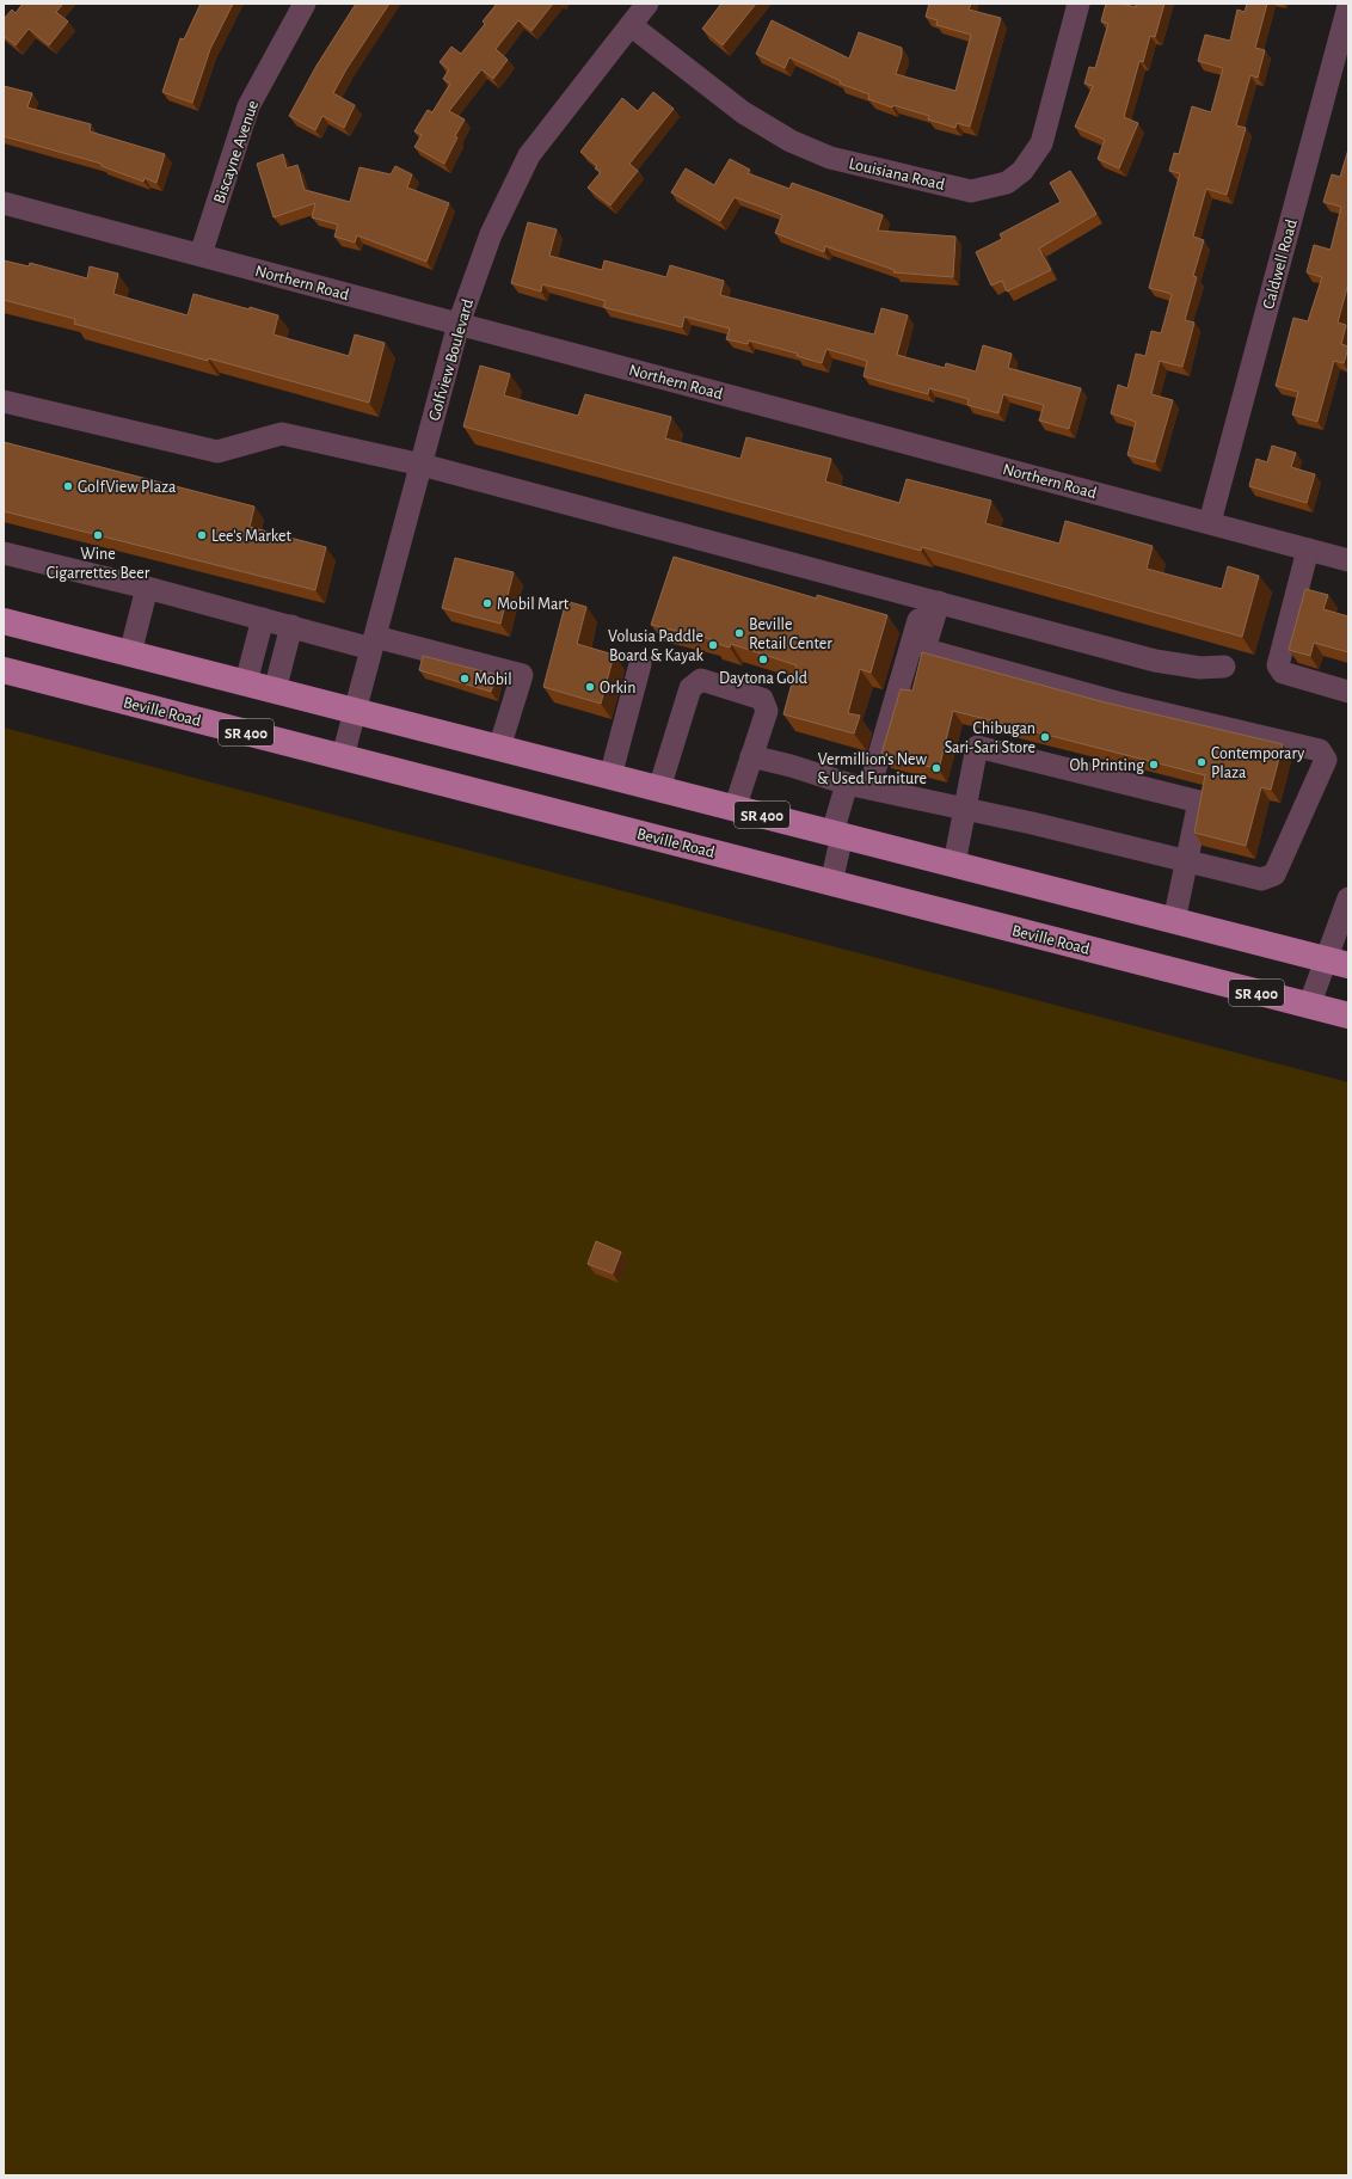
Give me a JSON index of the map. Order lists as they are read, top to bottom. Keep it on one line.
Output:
{"streets":{"main road":["Beville Road","SR 400"],"street":["Biscayne Avenue","Louisiana Road","Caldwell Road","Northern Road","Golfview Boulevard"]},"crossings":[["Biscayne Avenue","Northern Road"],["Louisiana Road","Golfview Boulevard"],["Caldwell Road","Northern Road"],["Northern Road","Golfview Boulevard"],["Golfview Boulevard","Beville Road"],["Golfview Boulevard","SR 400"]],"places":["GolfView Plaza","Wine Cigarrettes Beer","Lee's Market","Mobil Mart","Beville Retail Center","Volusia Paddle Board & Kayak","Daytona Gold","Mobil","Orkin","Chibugan Sari-Sari Store","Contemporary Plaza","Oh Printing","Vermillion's New & Used Furniture"]}
